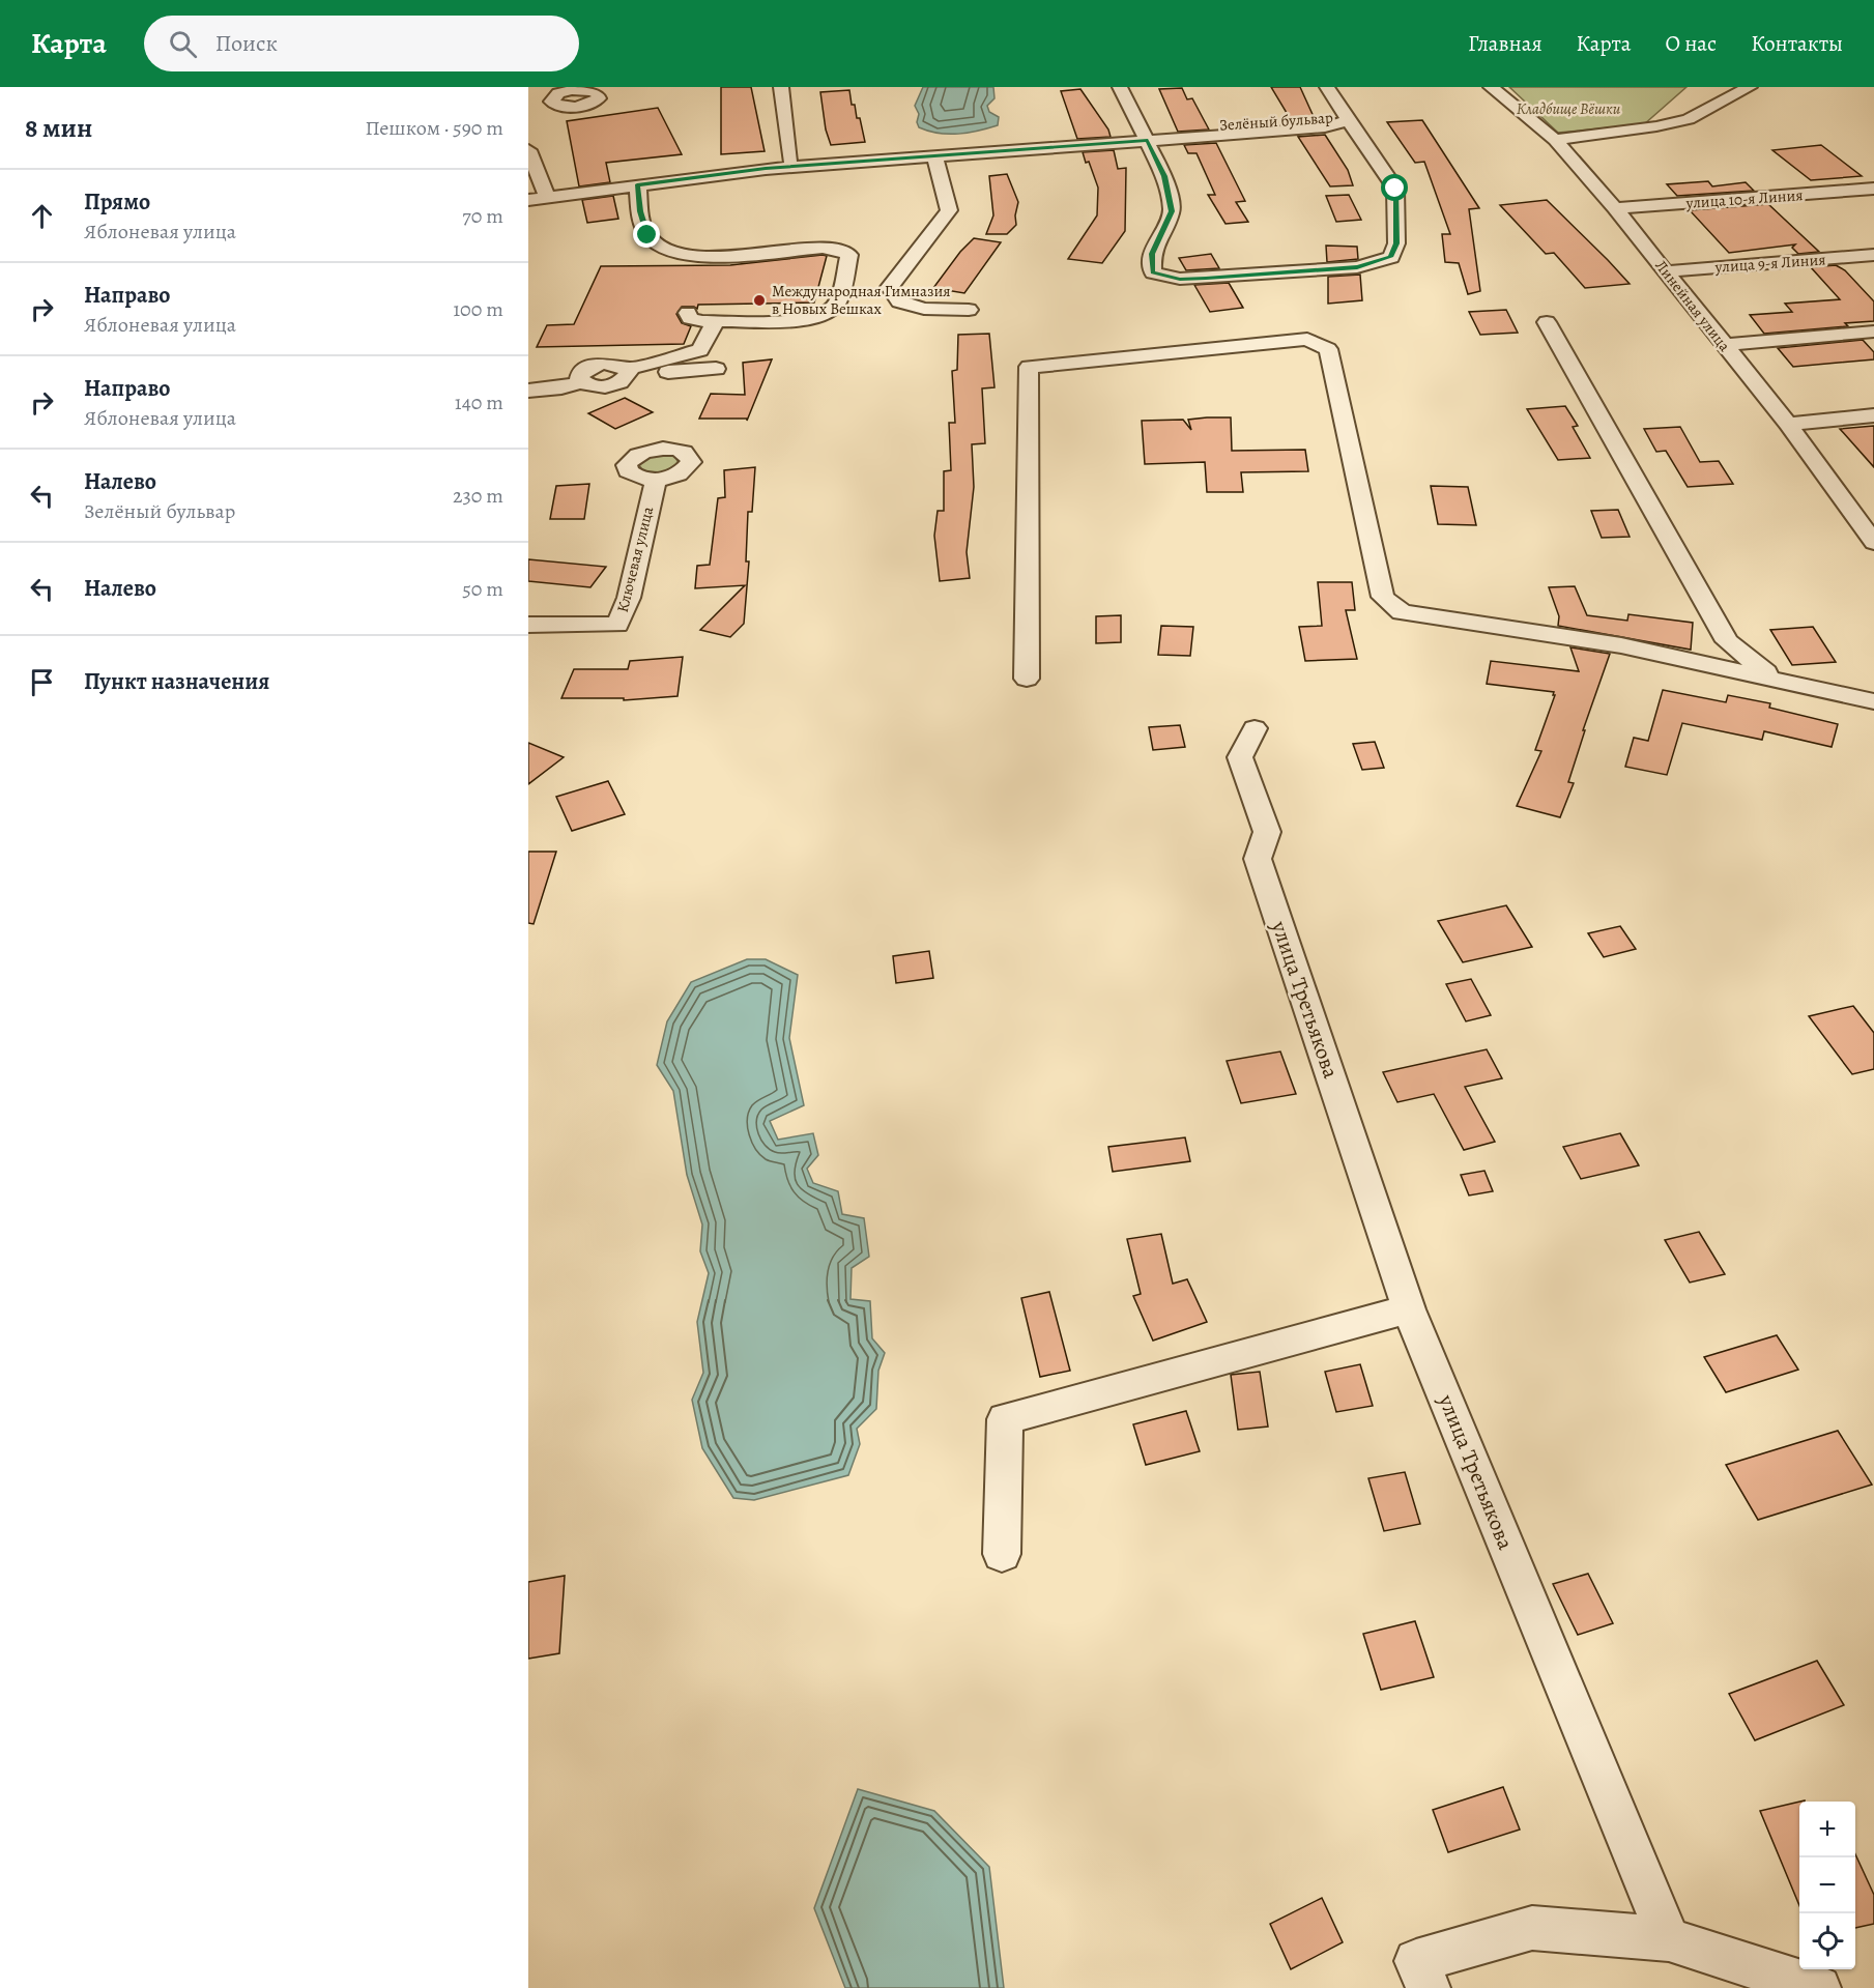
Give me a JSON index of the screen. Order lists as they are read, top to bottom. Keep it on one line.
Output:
{"streets":{"street":["Зелёный бульвар","улица 10-я Линия","улица 9-я Линия","Линейная улица","Ключевая улица","улица Третьякова"]},"crossings":[["улица 10-я Линия","Линейная улица"],["улица 9-я Линия","Линейная улица"]],"parks":["Кладбище Вёшки"],"places":["Международная Гимназия в Новых Вешках"],"page":{"header":"Карта","search":"Поиск","nav":["Главная","Карта","О нас","Контакты"],"heading":["8 мин","Пешком · 590 m"],"list":[["Прямо","Яблоневая улица","70 m"],["Направо","Яблоневая улица","100 m"],["Направо","Яблоневая улица","140 m"],["Налево","Зелёный бульвар","230 m"],["Налево","50 m"],"Пункт назначения"],"map_buttons":["+","−"]}}
